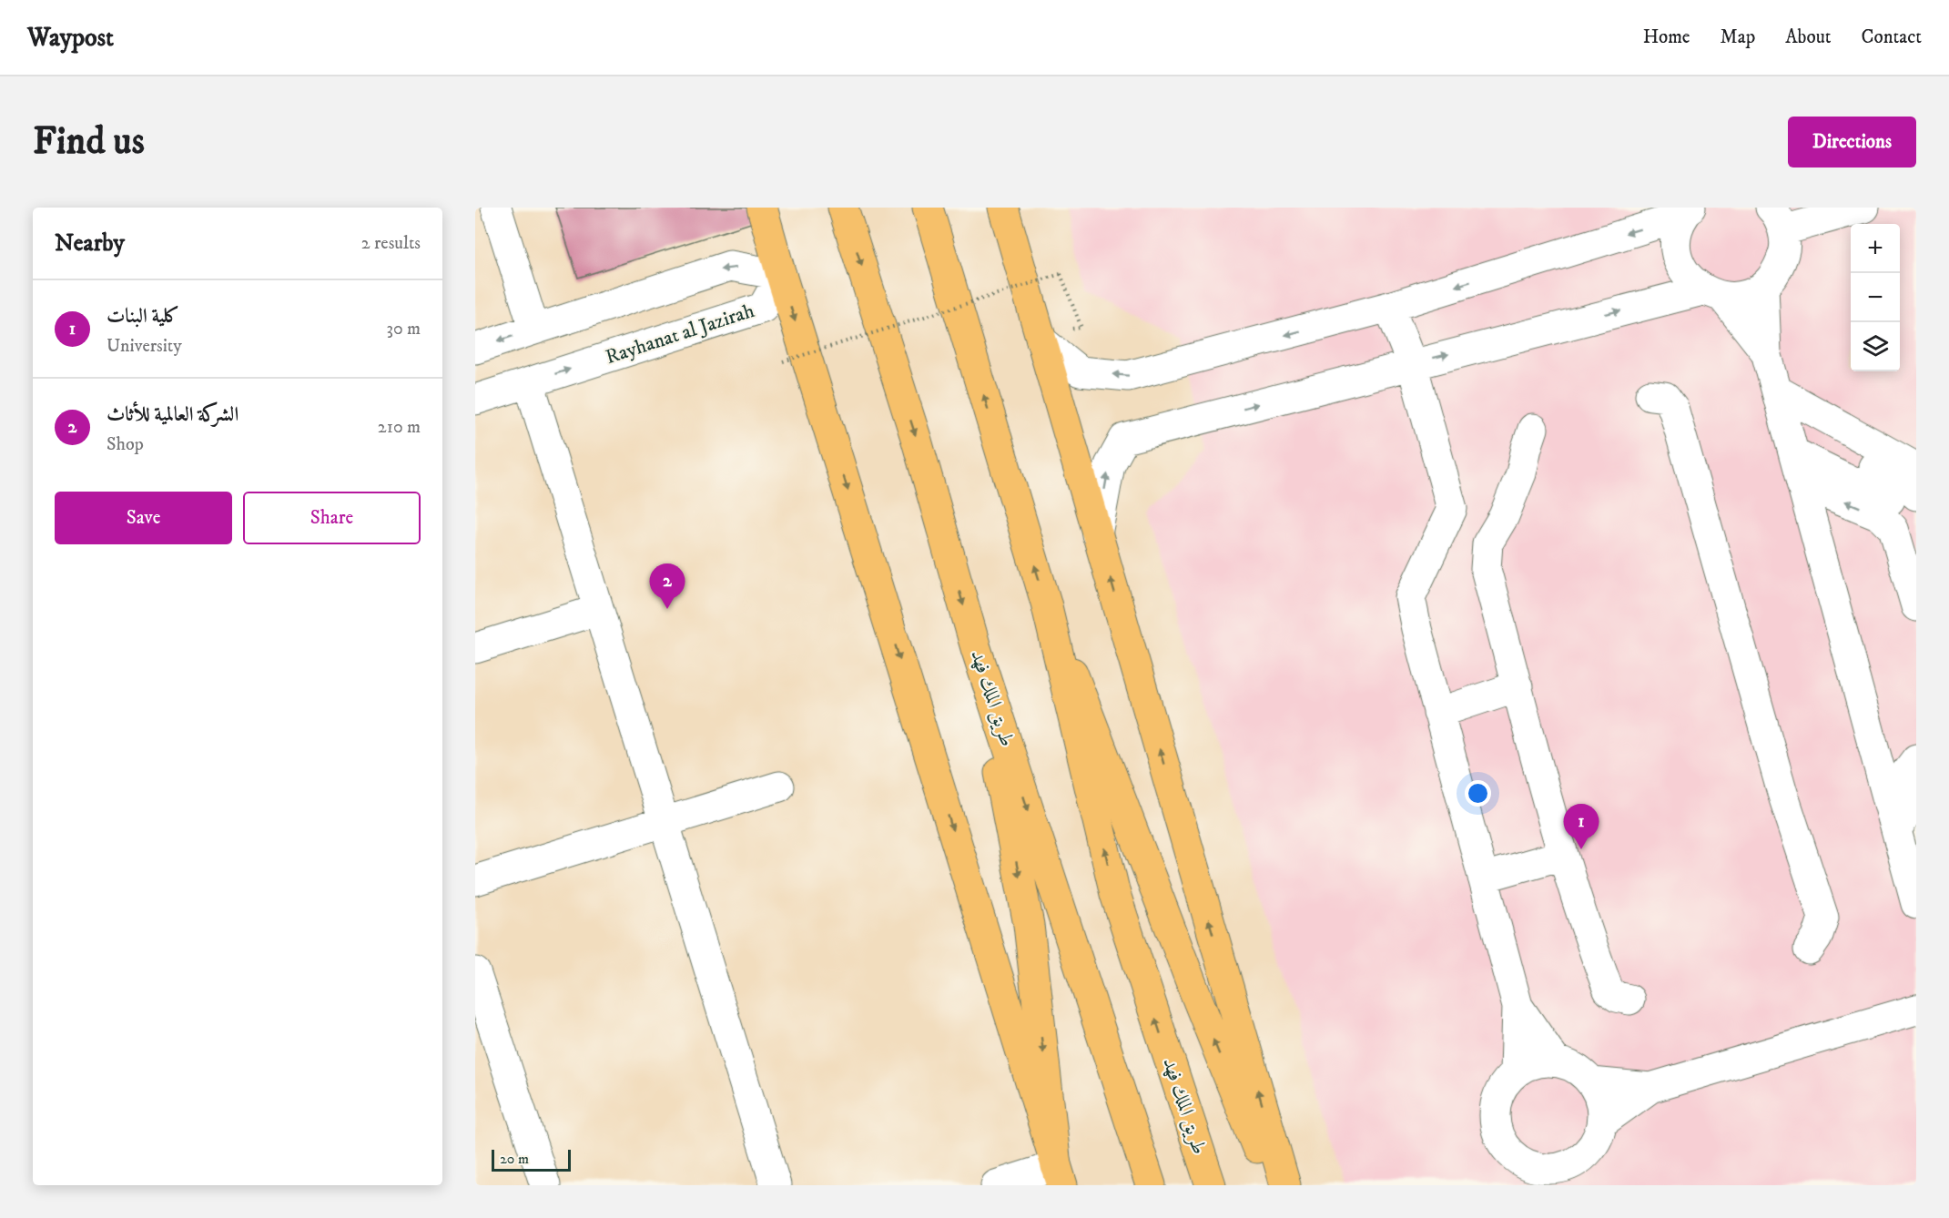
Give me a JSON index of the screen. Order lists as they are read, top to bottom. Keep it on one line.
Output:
{"streets":{"main road":["طريق الملك فهد"],"street":["Rayhanat al Jazirah"]},"scale_bar":"20 m","page":{"header":"Waypost","nav":["Home","Map","About","Contact"],"buttons":["Directions",["Save","Share"]],"title":"Find us","heading":["Nearby","2 results"],"map_buttons":["+","−"],"list":[{"mark":"1","name":"كلية البنات","note":"University","value":"30 m"},{"mark":"2","name":"الشركة العالمية للأثاث","note":"Shop","value":"210 m"}],"pins":["2","1"],"scale":"20 m"}}
